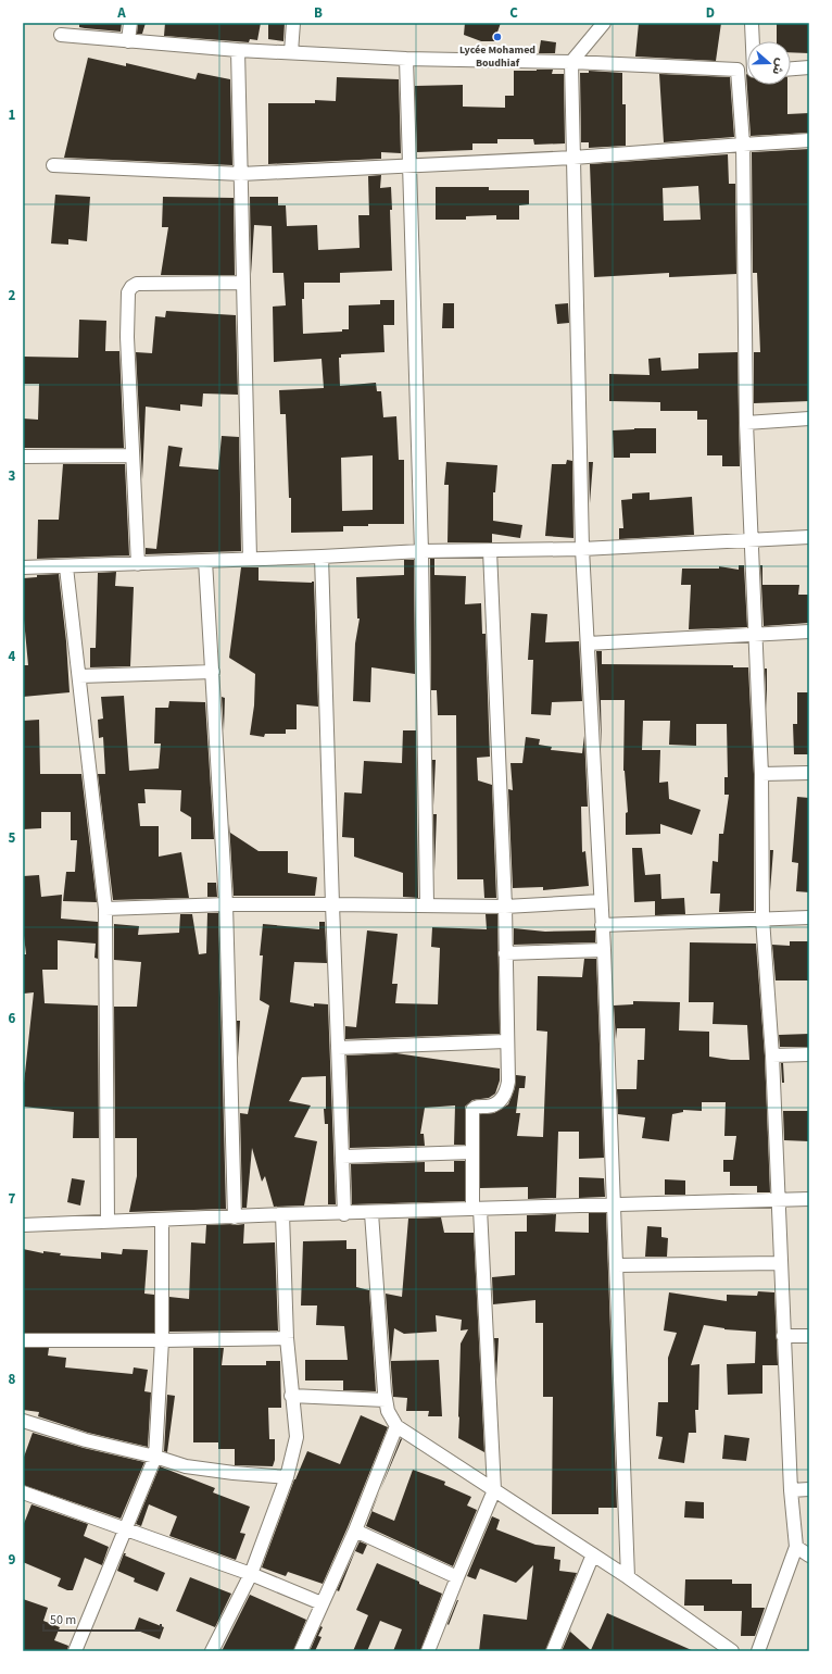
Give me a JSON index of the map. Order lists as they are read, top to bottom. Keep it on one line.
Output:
{"places":["Lycée Mohamed Boudhiaf"],"scale_bar":"50 m","north":"right","grid":{"columns":["A","B","C","D"],"rows":["1","2","3","4","5","6","7","8","9"]}}
